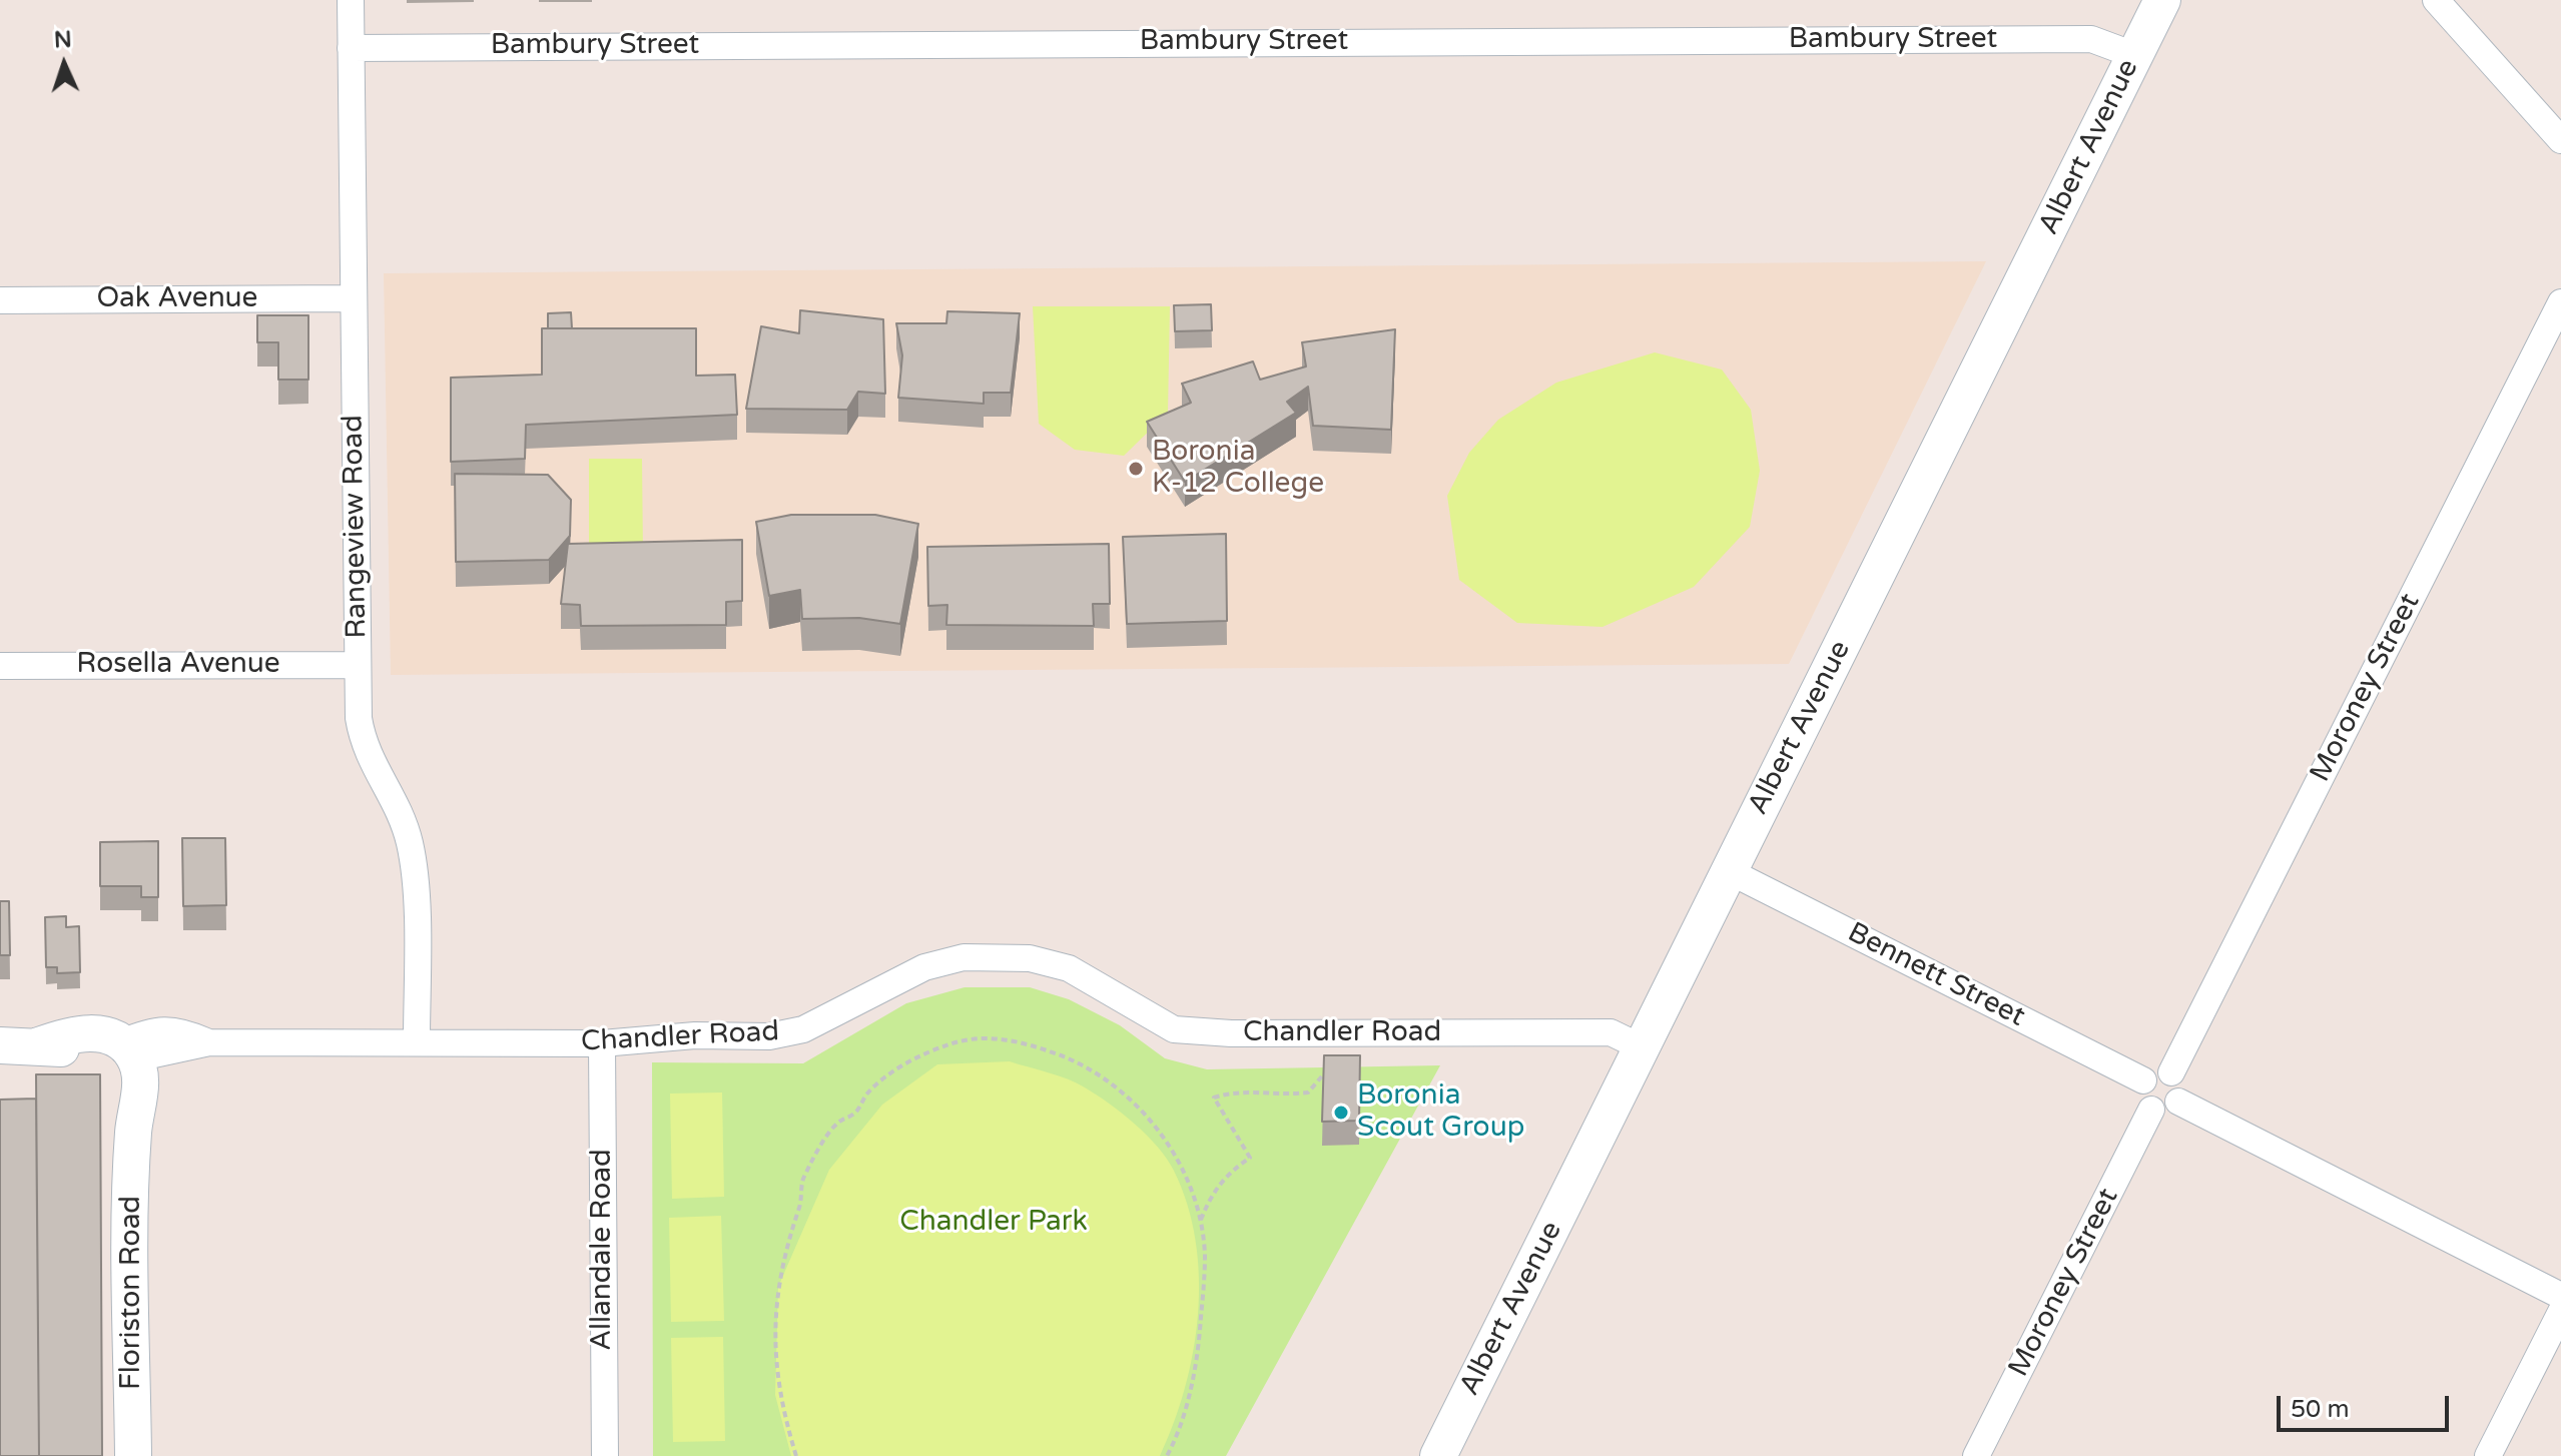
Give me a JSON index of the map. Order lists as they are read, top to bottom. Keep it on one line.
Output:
{"streets":{"main road":["Albert Avenue","Floriston Road"],"street":["Bambury Street","Oak Avenue","Rangeview Road","Rosella Avenue","Moroney Street","Bennett Street","Chandler Road","Allandale Road"]},"crossings":[["Bambury Street","Albert Avenue"],["Bambury Street","Rangeview Road"],["Albert Avenue","Bennett Street"],["Albert Avenue","Chandler Road"],["Oak Avenue","Rangeview Road"],["Rangeview Road","Rosella Avenue"],["Rangeview Road","Chandler Road"],["Moroney Street","Bennett Street"],["Chandler Road","Allandale Road"],["Chandler Road","Floriston Road"]],"parks":["Chandler Park"],"places":["Boronia K-12 College","Boronia Scout Group"],"scale_bar":"50 m","north":"top"}
